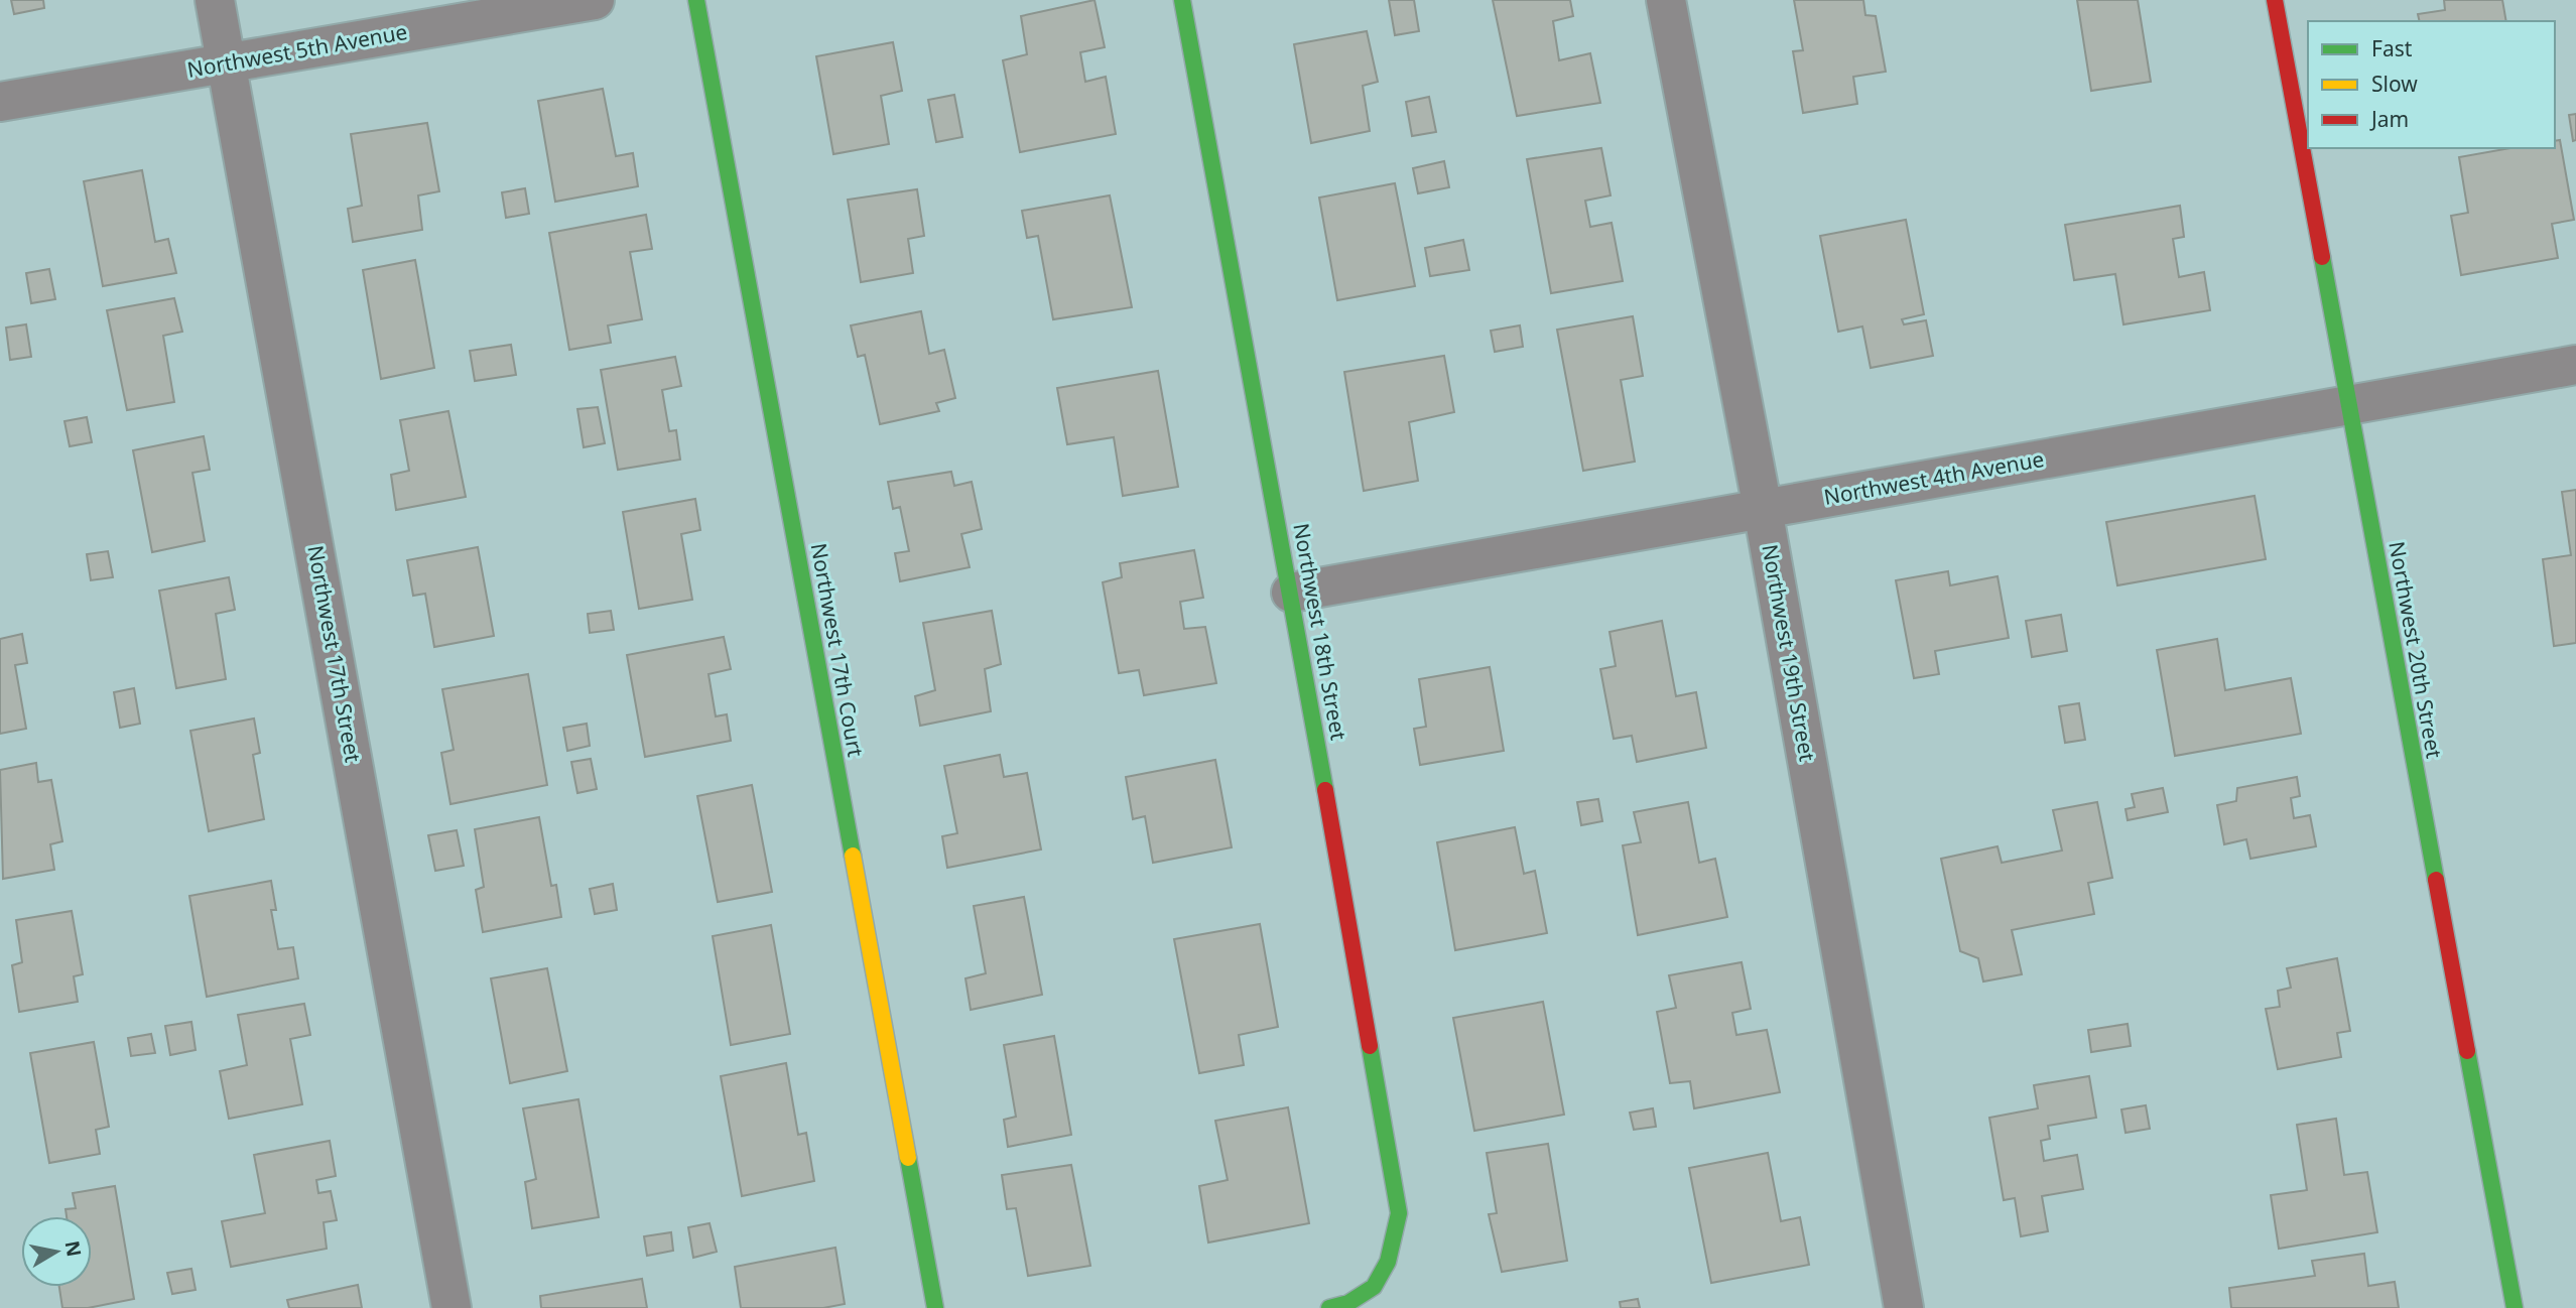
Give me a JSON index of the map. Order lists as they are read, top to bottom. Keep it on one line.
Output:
{"streets":{"street":["Northwest 5th Avenue","Northwest 4th Avenue","Northwest 18th Street","Northwest 17th Court","Northwest 20th Street","Northwest 19th Street","Northwest 17th Street"]},"crossings":[["Northwest 5th Avenue","Northwest 17th Street"],["Northwest 4th Avenue","Northwest 18th Street"],["Northwest 4th Avenue","Northwest 20th Street"],["Northwest 4th Avenue","Northwest 19th Street"]],"legend":["Fast","Slow","Jam"],"north":"right"}
